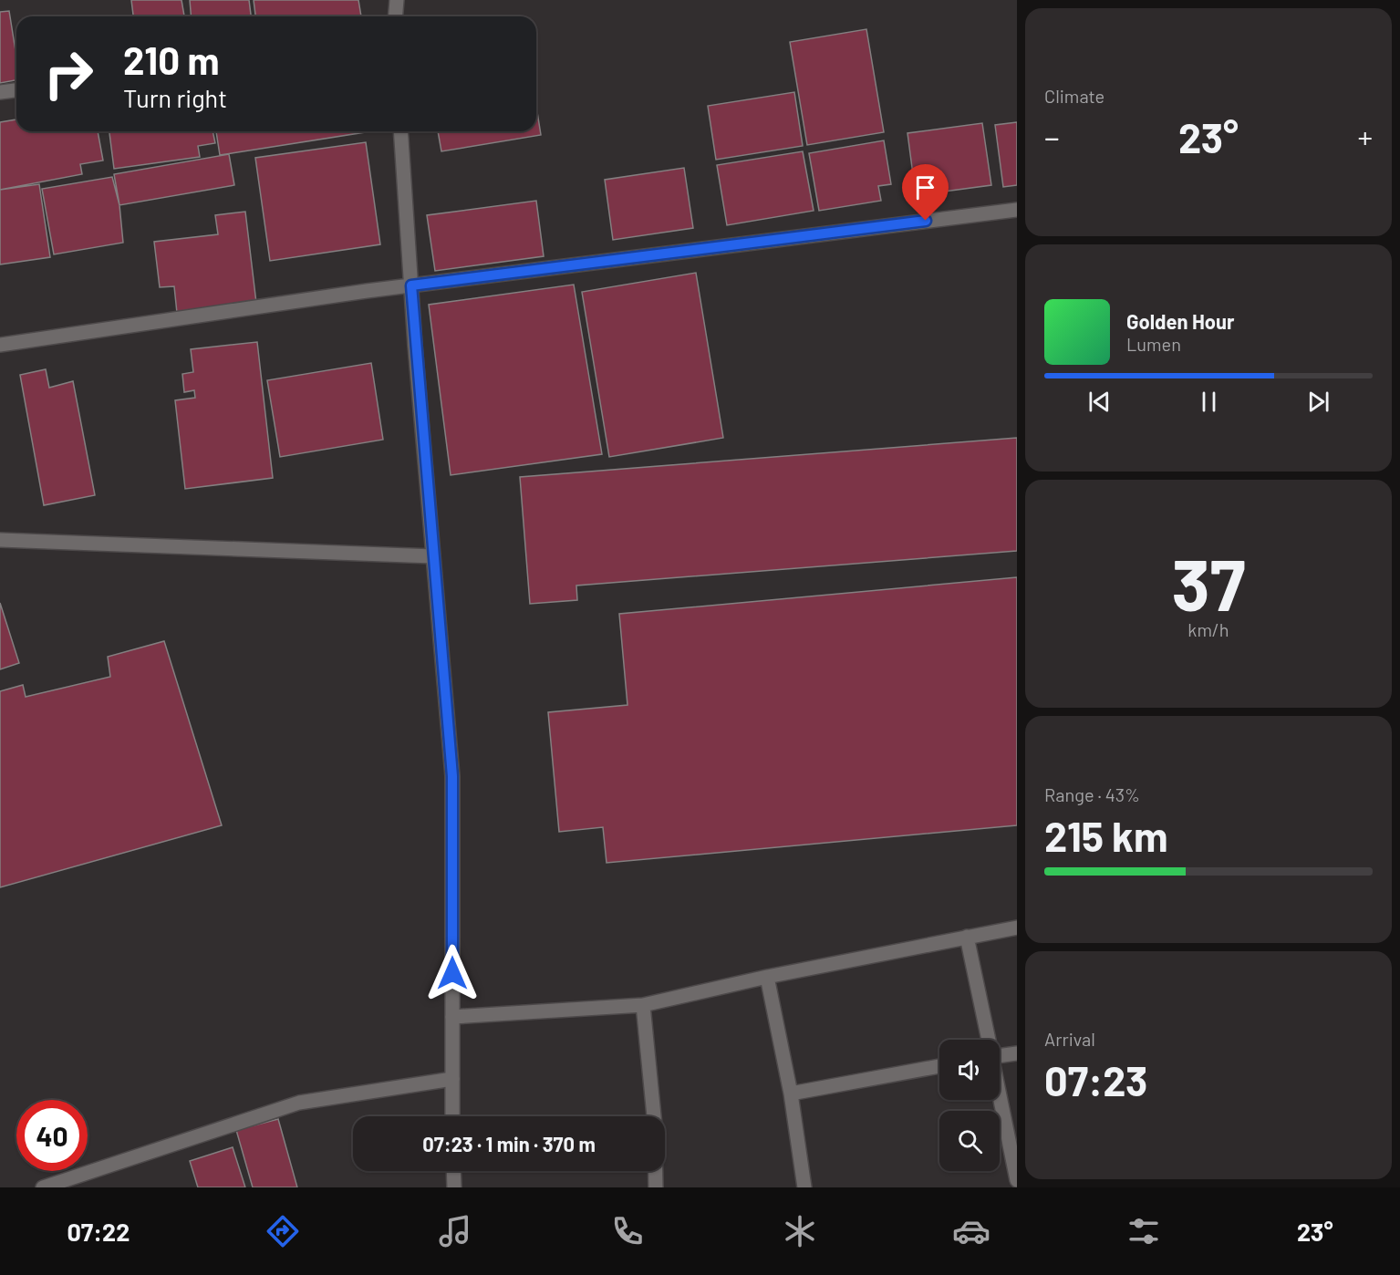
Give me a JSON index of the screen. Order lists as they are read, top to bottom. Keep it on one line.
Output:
{"page":{"tile":["Climate",["37","km/h"],["Range · 43%","215 km"],["Arrival","07:23"]],"turn":["210 m","Turn right"],"heat":["−","23°","+"],"song":["Golden Hour","Lumen"],"limit":"40","trip":"07:23 · 1 min · 370 m","tabs":["07:22","23°"]}}
